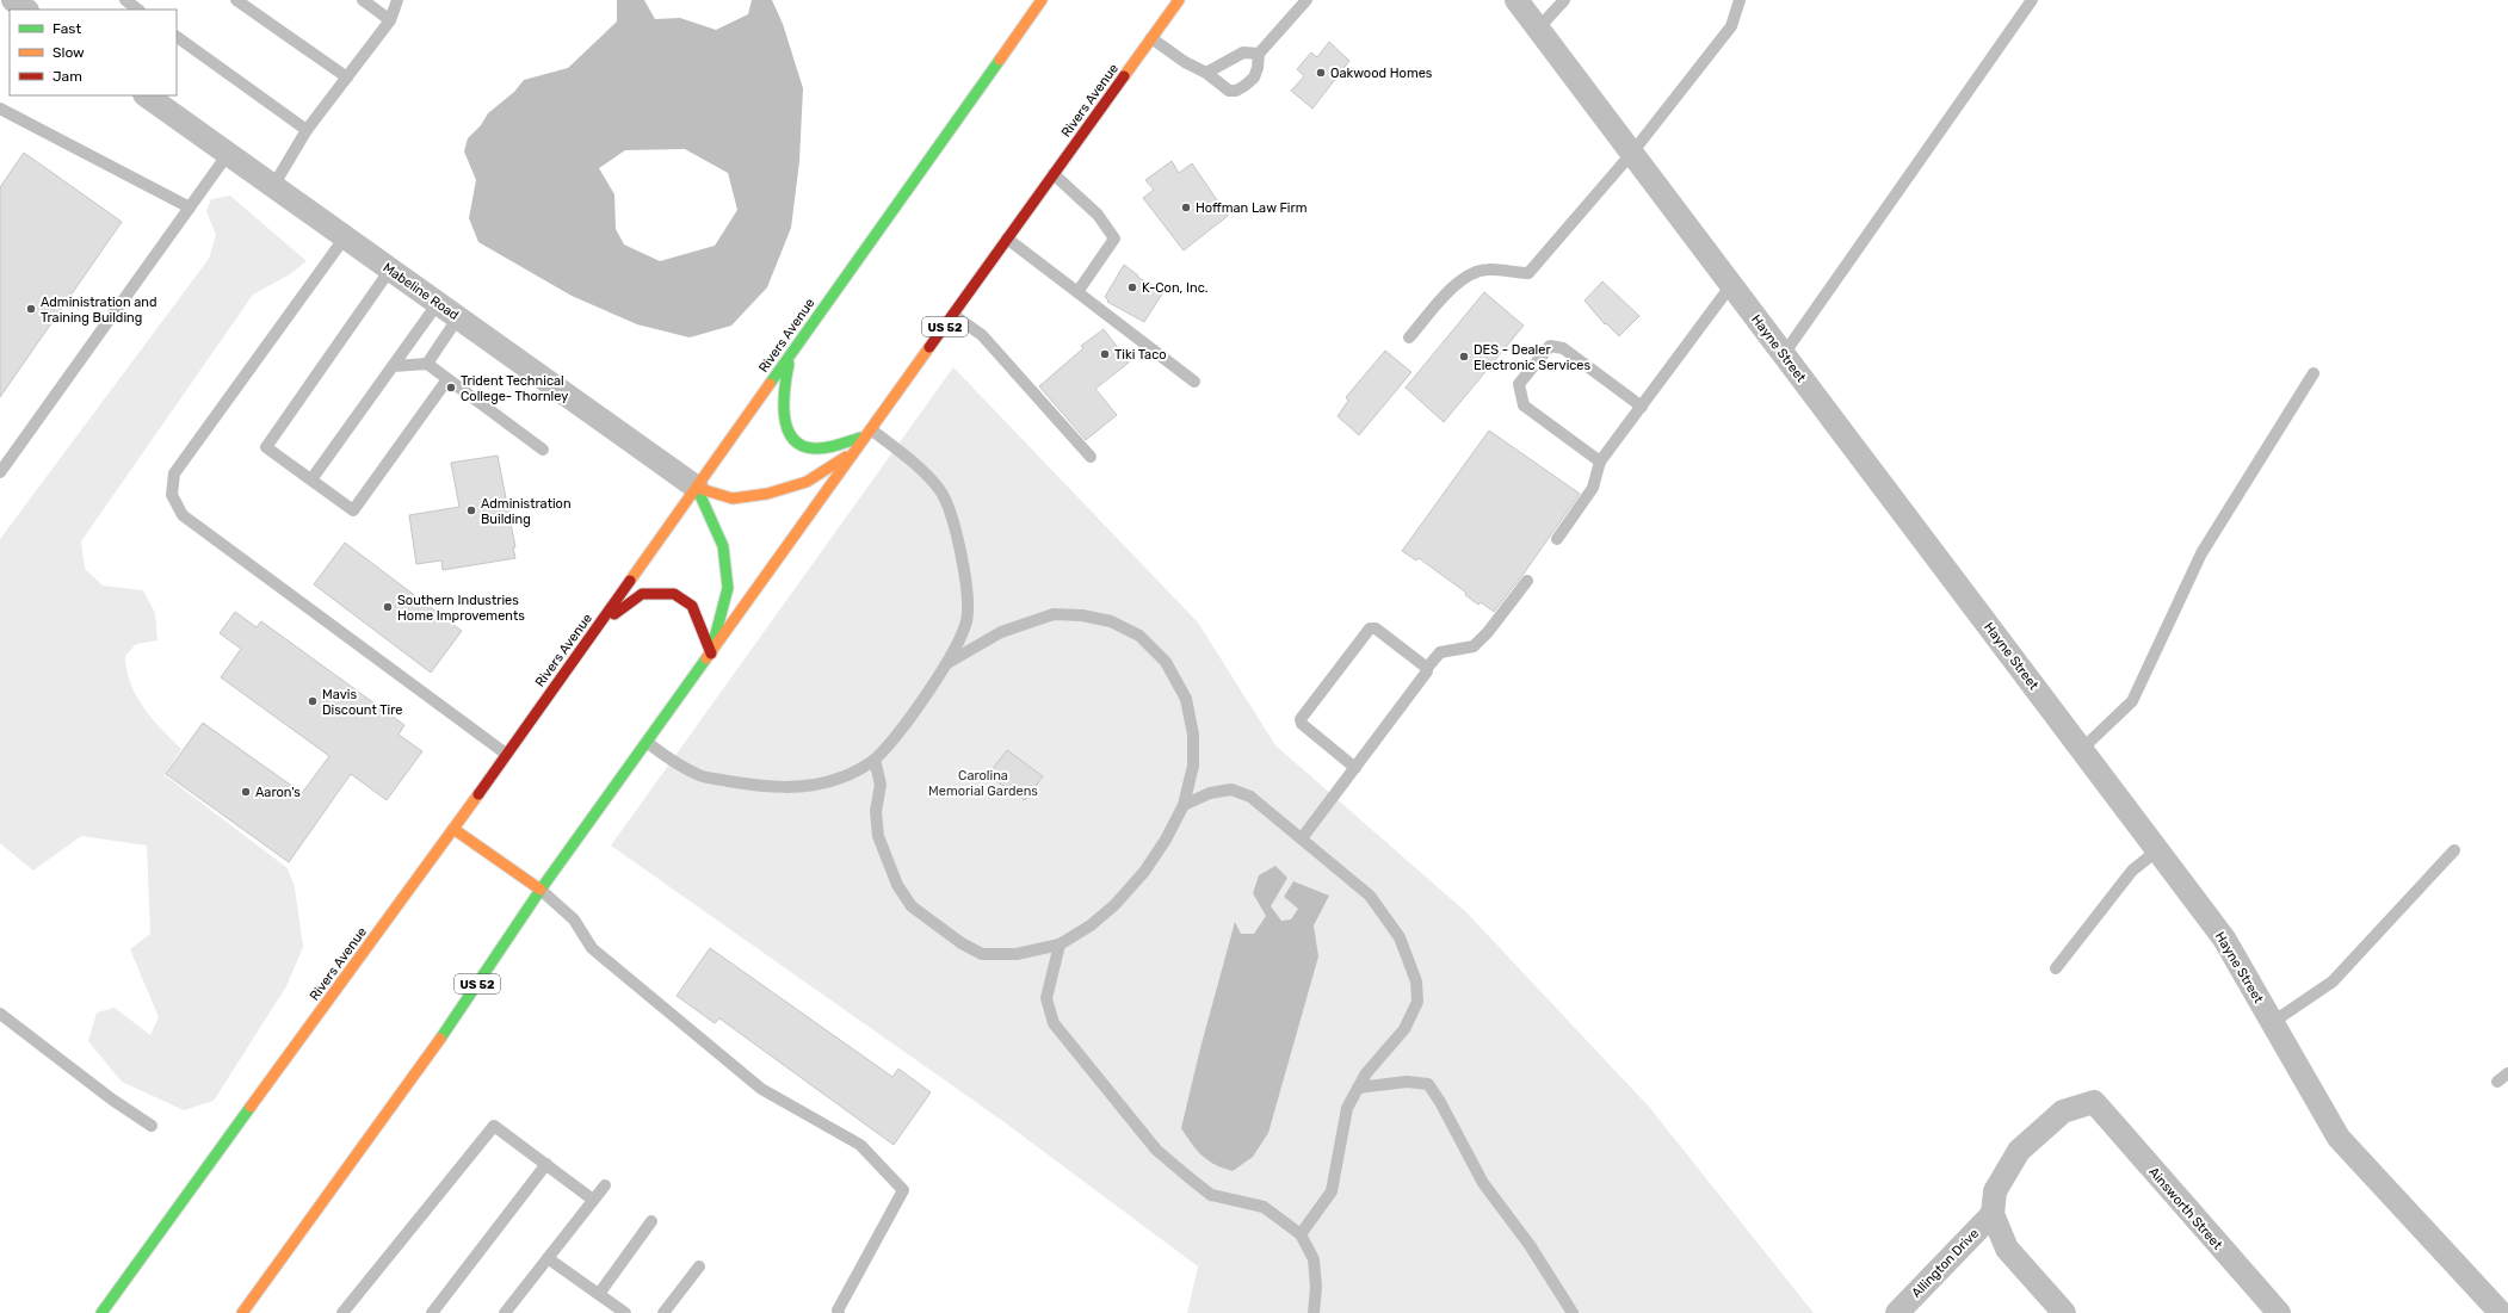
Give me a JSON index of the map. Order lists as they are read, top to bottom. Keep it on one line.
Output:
{"streets":{"main road":["Rivers Avenue","US 52"],"street":["Mabeline Road","Hayne Street","Ainsworth Street","Allington Drive"]},"crossings":[["Rivers Avenue","Mabeline Road"],["Ainsworth Street","Allington Drive"]],"parks":["Carolina Memorial Gardens"],"places":["Oakwood Homes","Hoffman Law Firm","K-Con, Inc.","Administration and Training Building","Tiki Taco","DES - Dealer Electronic Services","Trident Technical College- Thornley","Administration Building","Southern Industries Home Improvements","Mavis Discount Tire","Aaron's"],"legend":["Fast","Slow","Jam"]}
